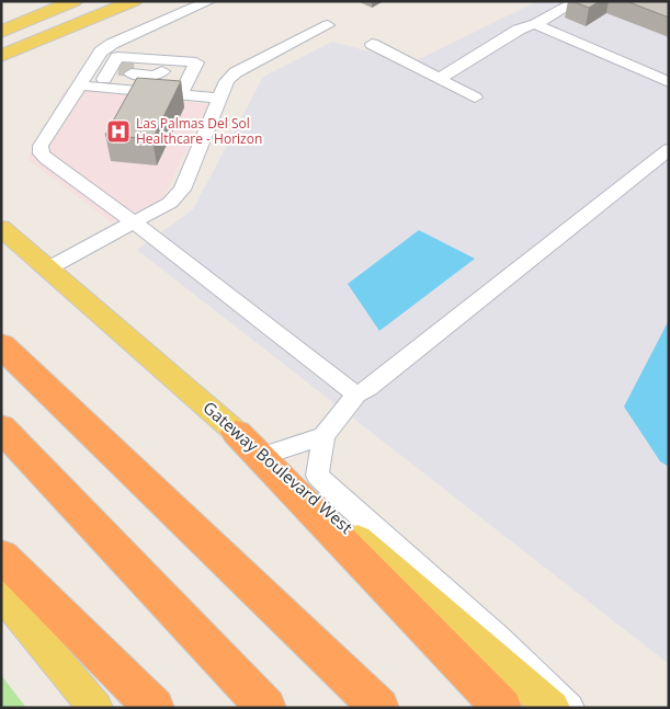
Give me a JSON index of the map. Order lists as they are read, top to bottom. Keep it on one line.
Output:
{"streets":{"main road":["Gateway Boulevard West"]},"places":{"hospital":["Las Palmas Del Sol Healthcare - Horizon"]}}
